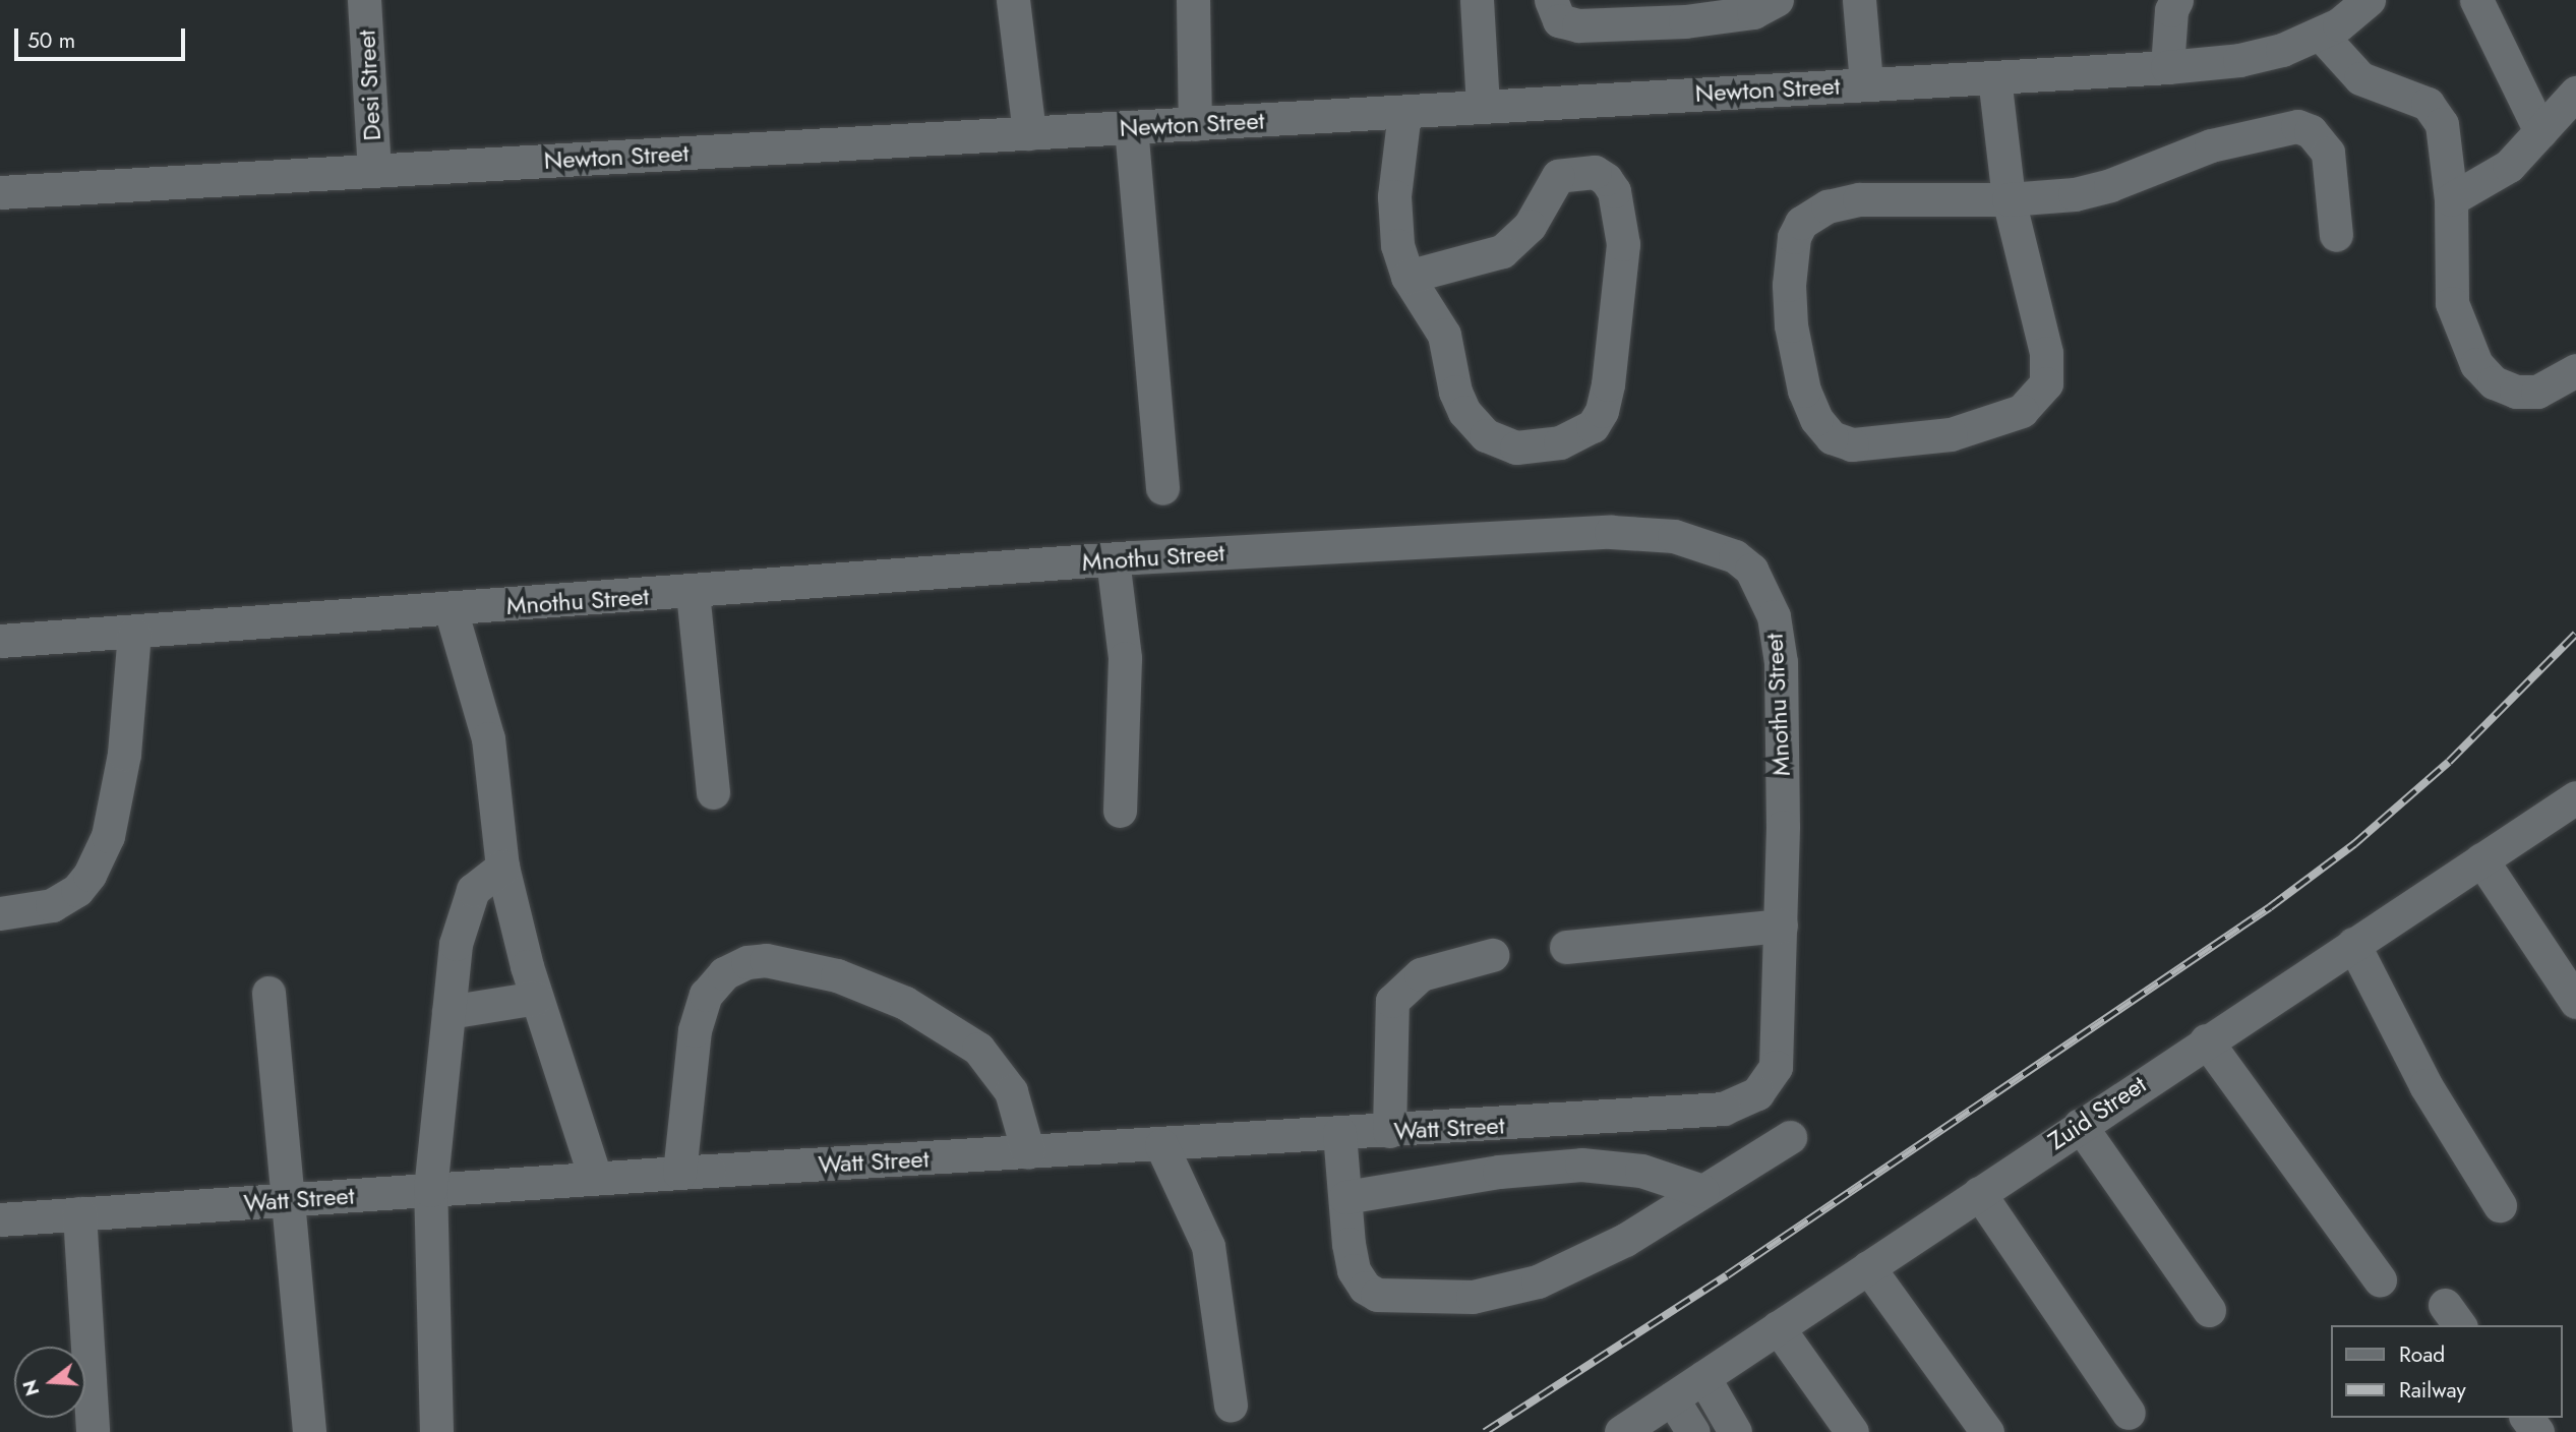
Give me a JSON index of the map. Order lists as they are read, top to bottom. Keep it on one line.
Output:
{"streets":{"street":["Desi Street","Newton Street","Mnothu Street","Zuid Street","Watt Street"]},"crossings":[["Desi Street","Newton Street"],["Mnothu Street","Watt Street"]],"legend":["Road","Railway"],"scale_bar":"50 m","north":"left"}
